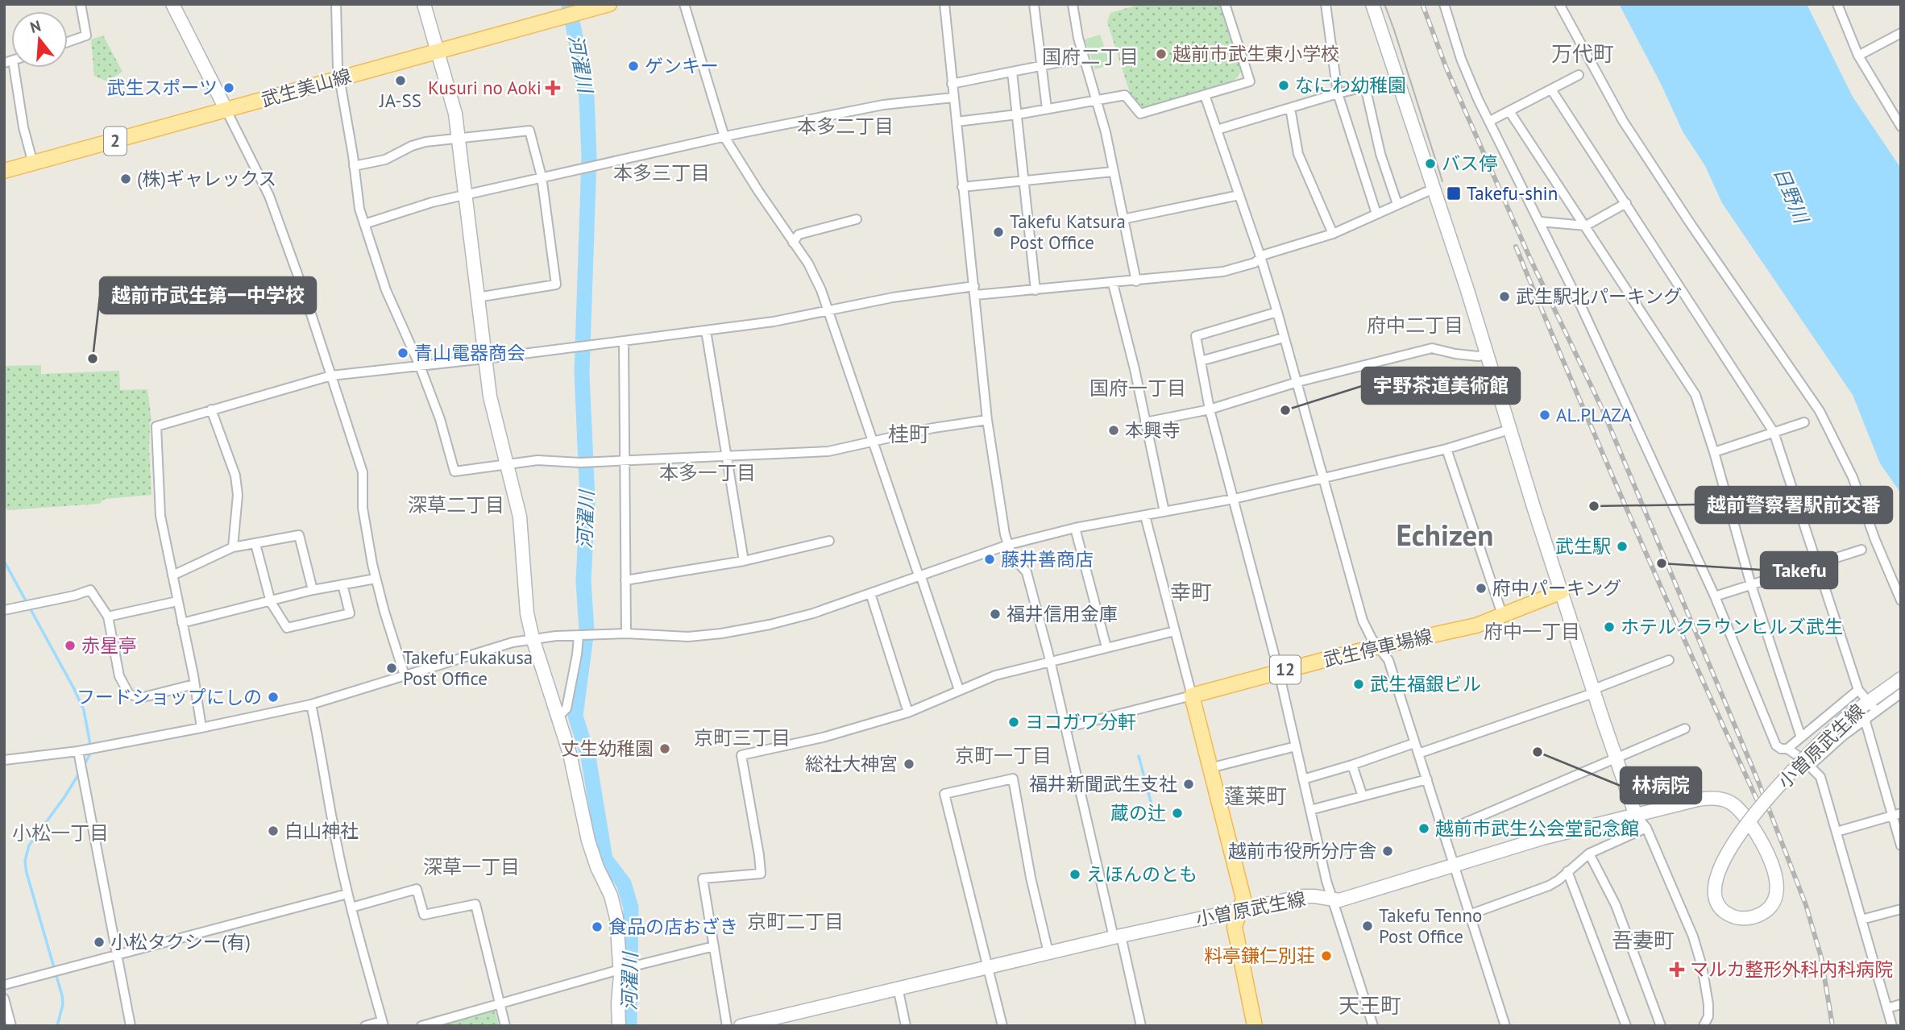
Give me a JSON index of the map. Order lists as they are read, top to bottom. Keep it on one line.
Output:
{"streets":{"main road":["武生美山線","2","武生停車場線","12","小曽原武生線"]},"districts":["万代町","国府二丁目","本多二丁目","本多三丁目","府中二丁目","国府一丁目","桂町","本多一丁目","深草二丁目","Echizen","幸町","府中一丁目","京町三丁目","京町一丁目","蓬莱町","小松一丁目","深草一丁目","京町二丁目","吾妻町","天王町"],"water":["河濯川","日野川"],"places":{"other":["越前市武生東小学校","ゲンキー","JA-SS","なにわ幼稚園","武生スポーツ","バス停","(株)ギャレックス","Takefu Katsura Post Office","武生駅北パーキング","青山電器商会","越前市武生第一中学校","宇野茶道美術館","AL.PLAZA","本興寺","越前警察署駅前交番","武生駅","藤井善商店","Takefu","府中パーキング","福井信用金庫","ホテルクラウンヒルズ武生","赤星亭","Takefu Fukakusa Post Office","武生福銀ビル","フードショップにしの","ヨコガワ分軒","丈生幼稚園","林病院","総社大神宮","福井新聞武生支社","蔵の辻","越前市武生公会堂記念館","白山神社","越前市役所分庁舎","えほんのとも","Takefu Tenno Post Office","食品の店おざき","小松タクシー(有)","料亭鎌仁別荘"],"health":["Kusuri no Aoki","マルカ整形外科内科病院"],"transit":["Takefu-shin"]},"north":"top"}
